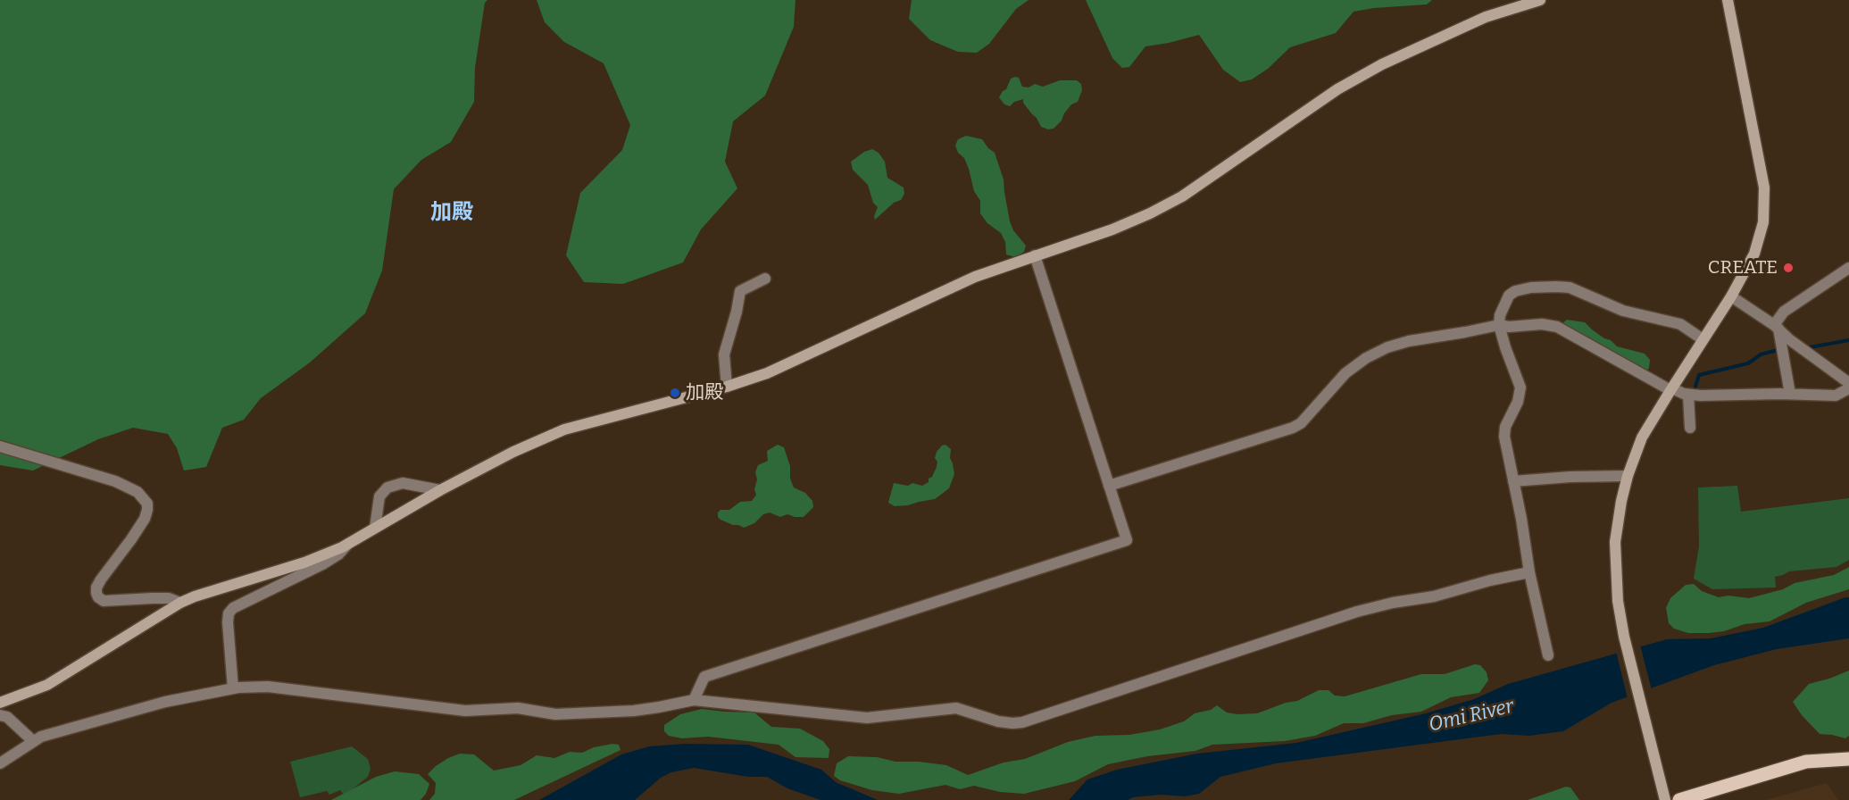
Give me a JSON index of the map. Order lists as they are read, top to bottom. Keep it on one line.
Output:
{"districts":["加殿"],"water":["Omi River"],"places":["CREATE","加殿"]}
